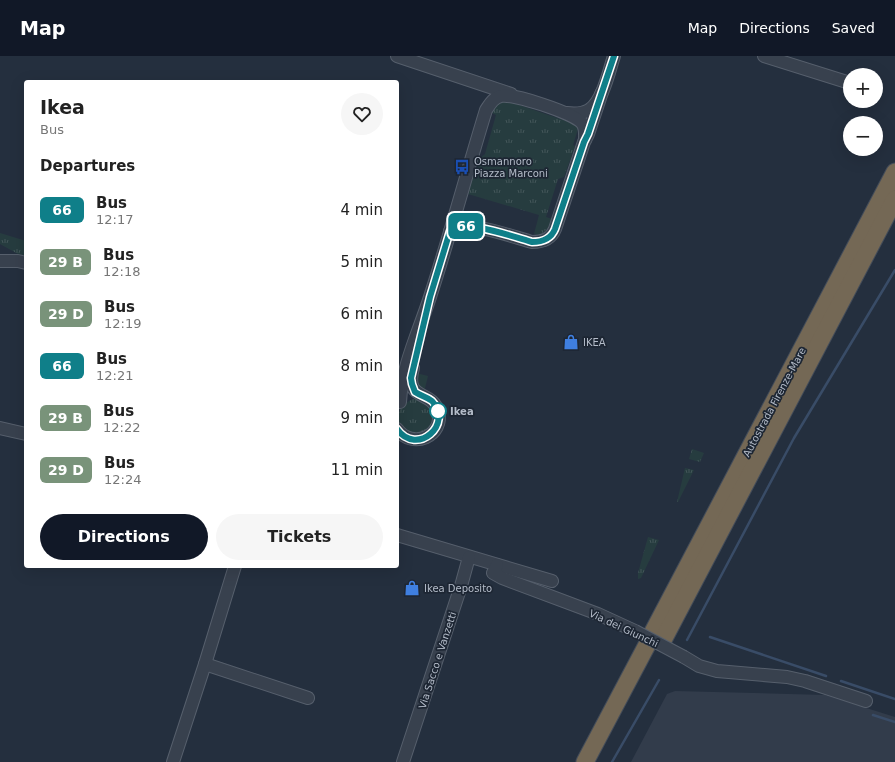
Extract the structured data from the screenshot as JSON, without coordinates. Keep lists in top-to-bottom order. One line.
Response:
{"streets":{"highway":["Autostrada Firenze-Mare"],"street":["Via dei Giunchi","Via Sacco e Vanzetti"]},"places":{"bus stop":["Osmannoro Piazza Marconi"],"shop":["IKEA","Ikea Deposito"],"other":["Ikea"]},"lines":["bus line 66"],"page":{"header":"Map","nav":["Map","Directions","Saved"],"on_map":"66","map_buttons":["+","−"],"heading":[["Ikea","Bus"],"Departures"],"list":[{"mark":"66","name":"Bus","note":"12:17","value":"4 min"},{"mark":"29 B","name":"Bus","note":"12:18","value":"5 min"},{"mark":"29 D","name":"Bus","note":"12:19","value":"6 min"},{"mark":"66","name":"Bus","note":"12:21","value":"8 min"},{"mark":"29 B","name":"Bus","note":"12:22","value":"9 min"},{"mark":"29 D","name":"Bus","note":"12:24","value":"11 min"}],"buttons":["Directions","Tickets"]}}
